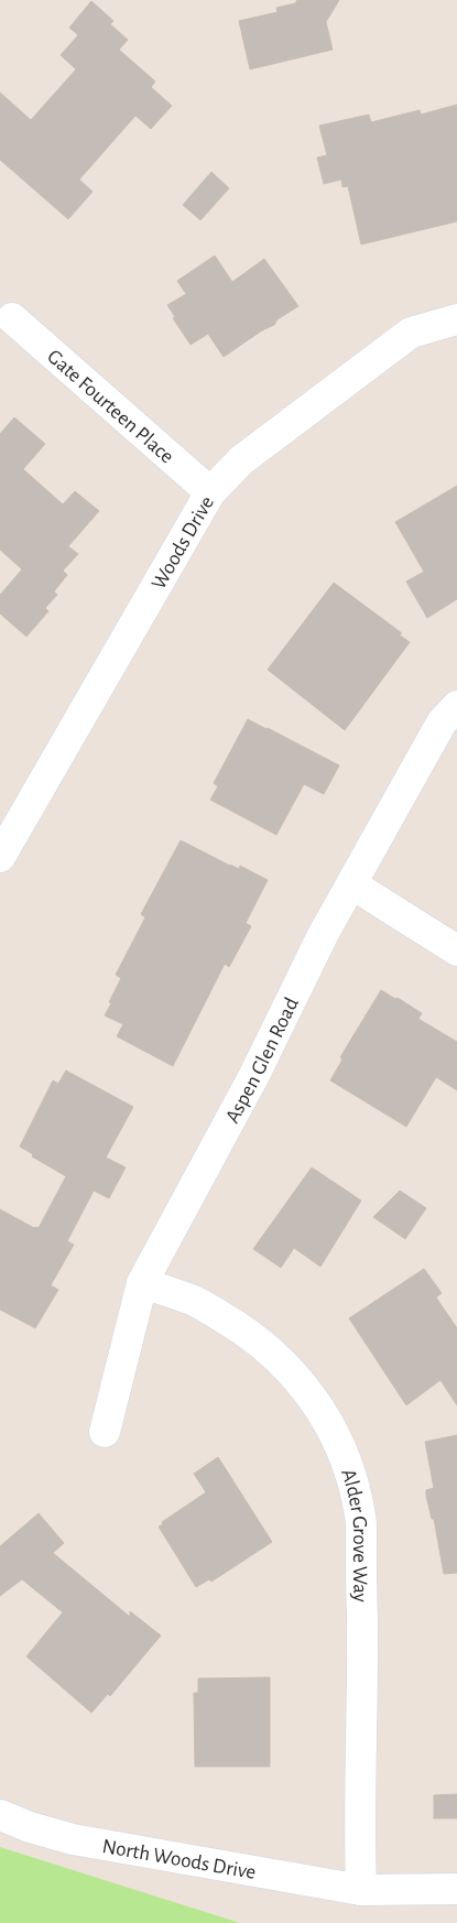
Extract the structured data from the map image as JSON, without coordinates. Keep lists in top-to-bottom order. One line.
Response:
{"streets":{"street":["Gate Fourteen Place","Woods Drive","Aspen Glen Road","Alder Grove Way","North Woods Drive"]},"crossings":[["Gate Fourteen Place","Woods Drive"],["Aspen Glen Road","Alder Grove Way"],["Alder Grove Way","North Woods Drive"]]}
